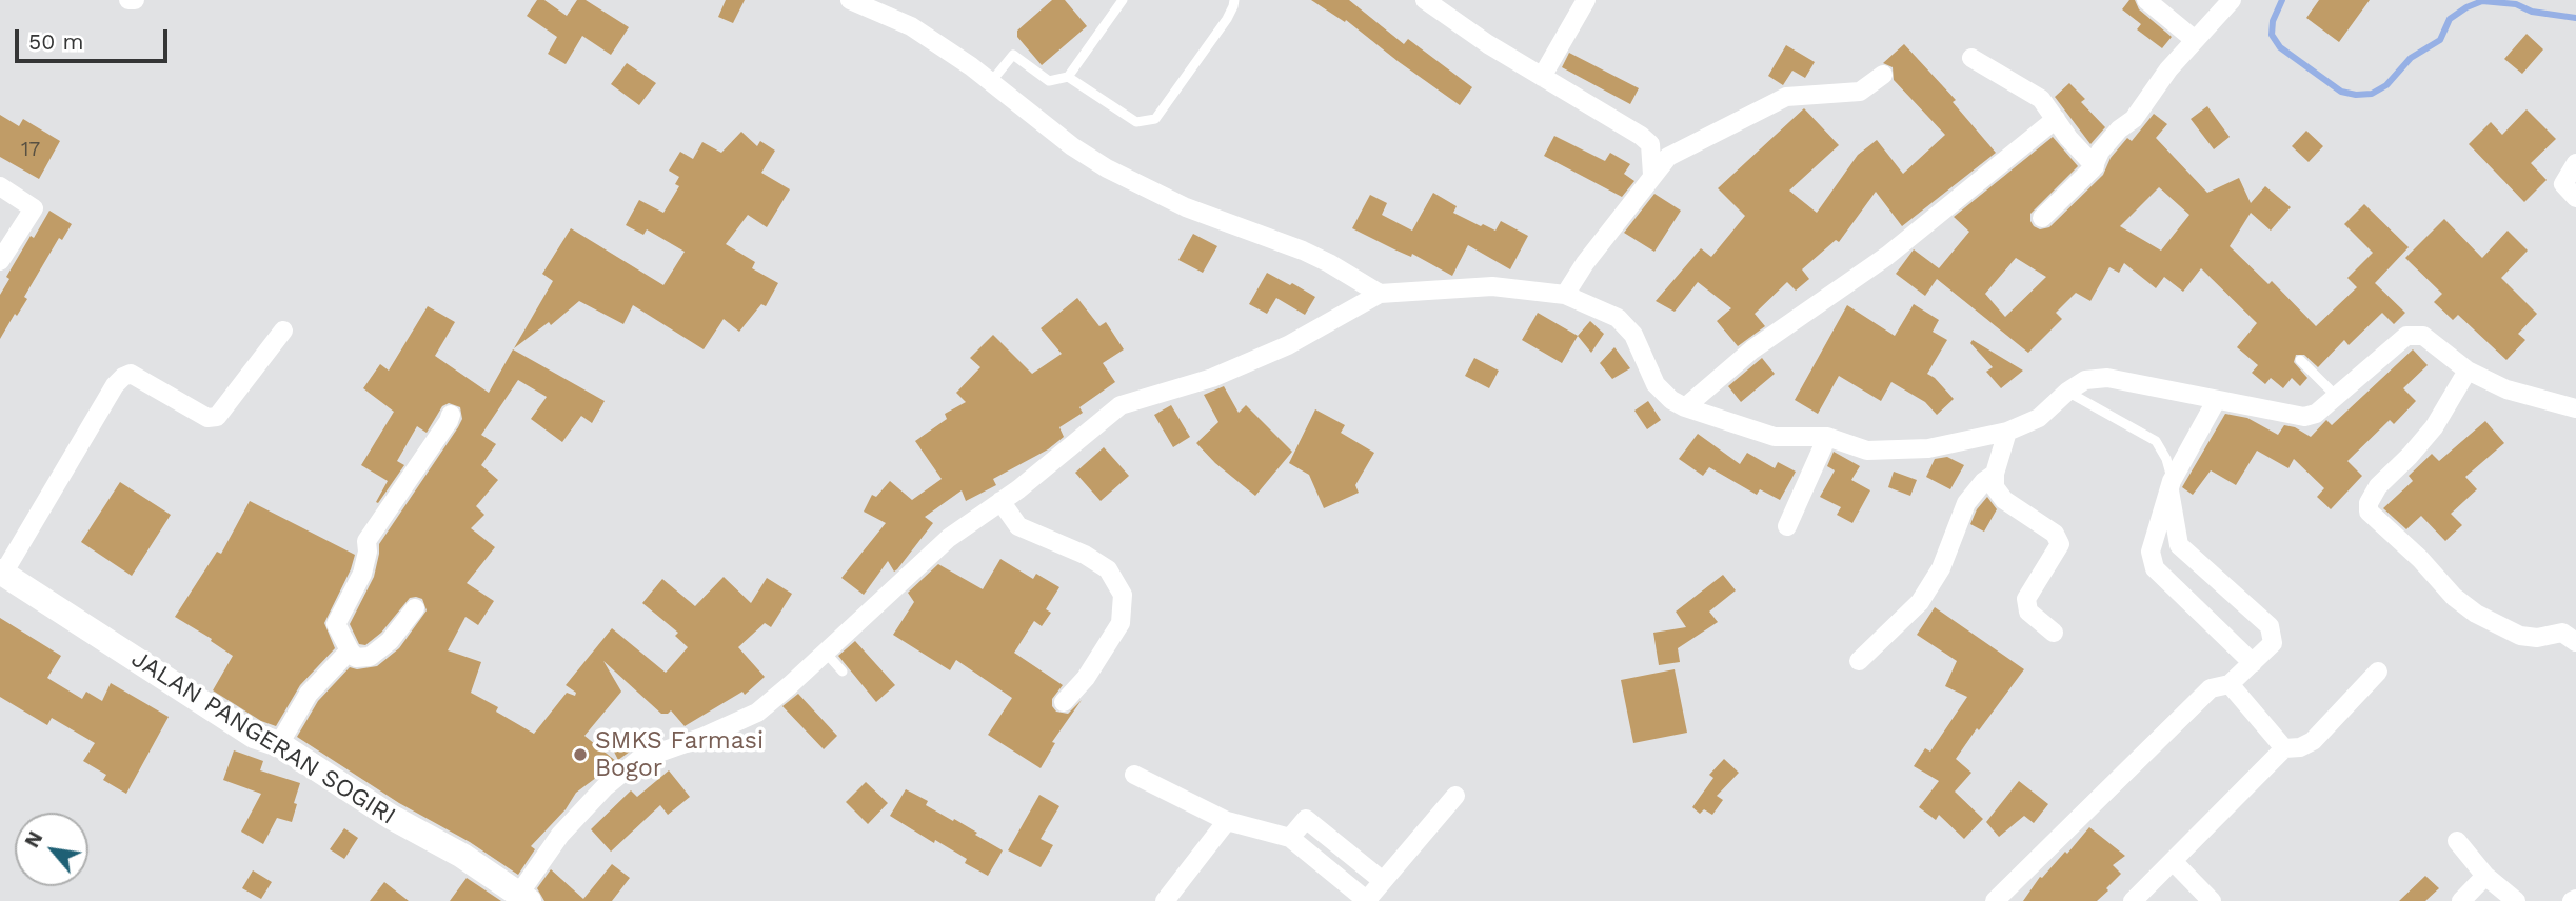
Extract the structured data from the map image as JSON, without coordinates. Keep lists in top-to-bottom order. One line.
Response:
{"streets":{"street":["JALAN PANGERAN SOGIRI"]},"places":["SMKS Farmasi Bogor"],"house_numbers":["17"],"scale_bar":"50 m","north":"top left"}
